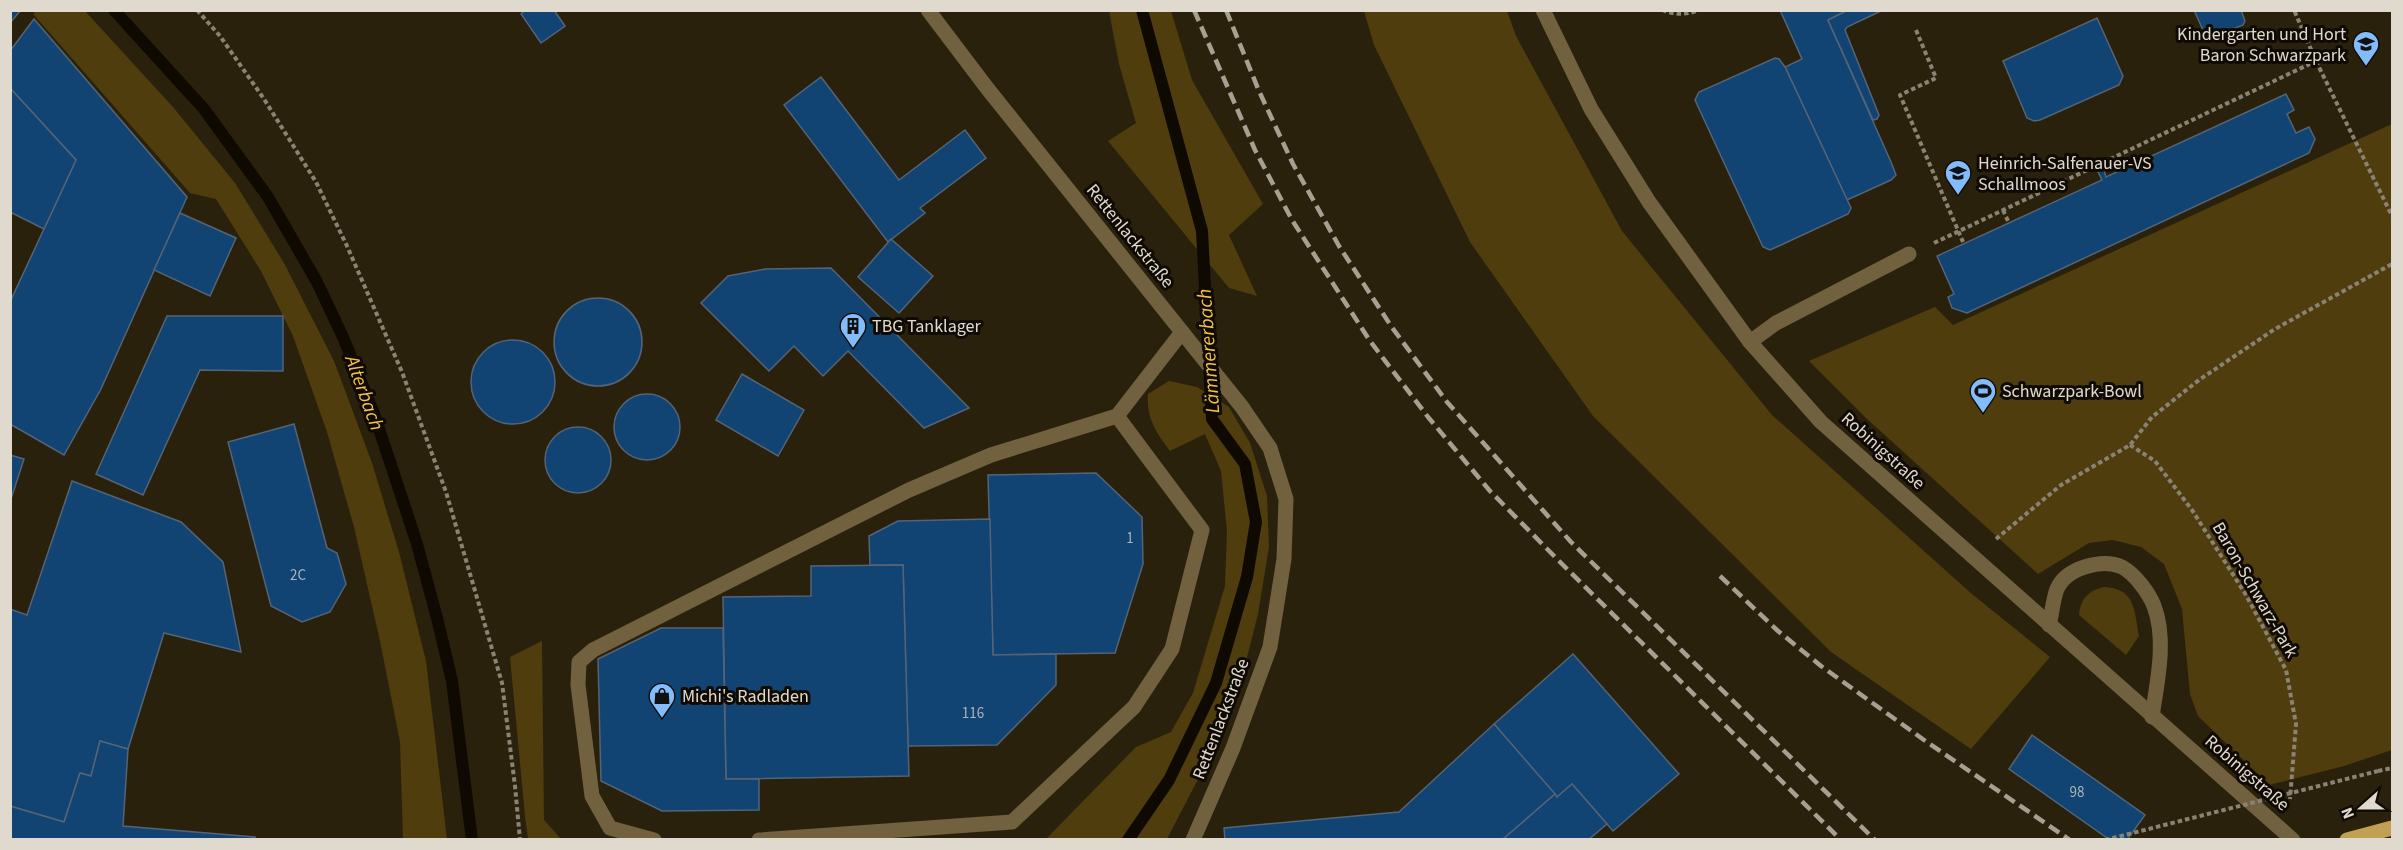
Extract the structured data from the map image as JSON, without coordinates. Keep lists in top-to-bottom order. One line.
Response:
{"streets":{"street":["Rettenlackstraße","Robinigstraße"],"path":["Baron-Schwarz-Park"]},"water":["Lämmererbach","Alterbach"],"places":{"school or university":["Kindergarten und Hort Baron Schwarzpark","Heinrich-Salfenauer-VS Schallmoos"],"building":["TBG Tanklager"],"sports":["Schwarzpark-Bowl"],"shop":["Michi's Radladen"]},"house_numbers":["1","2C","116","98"],"north":"left"}
